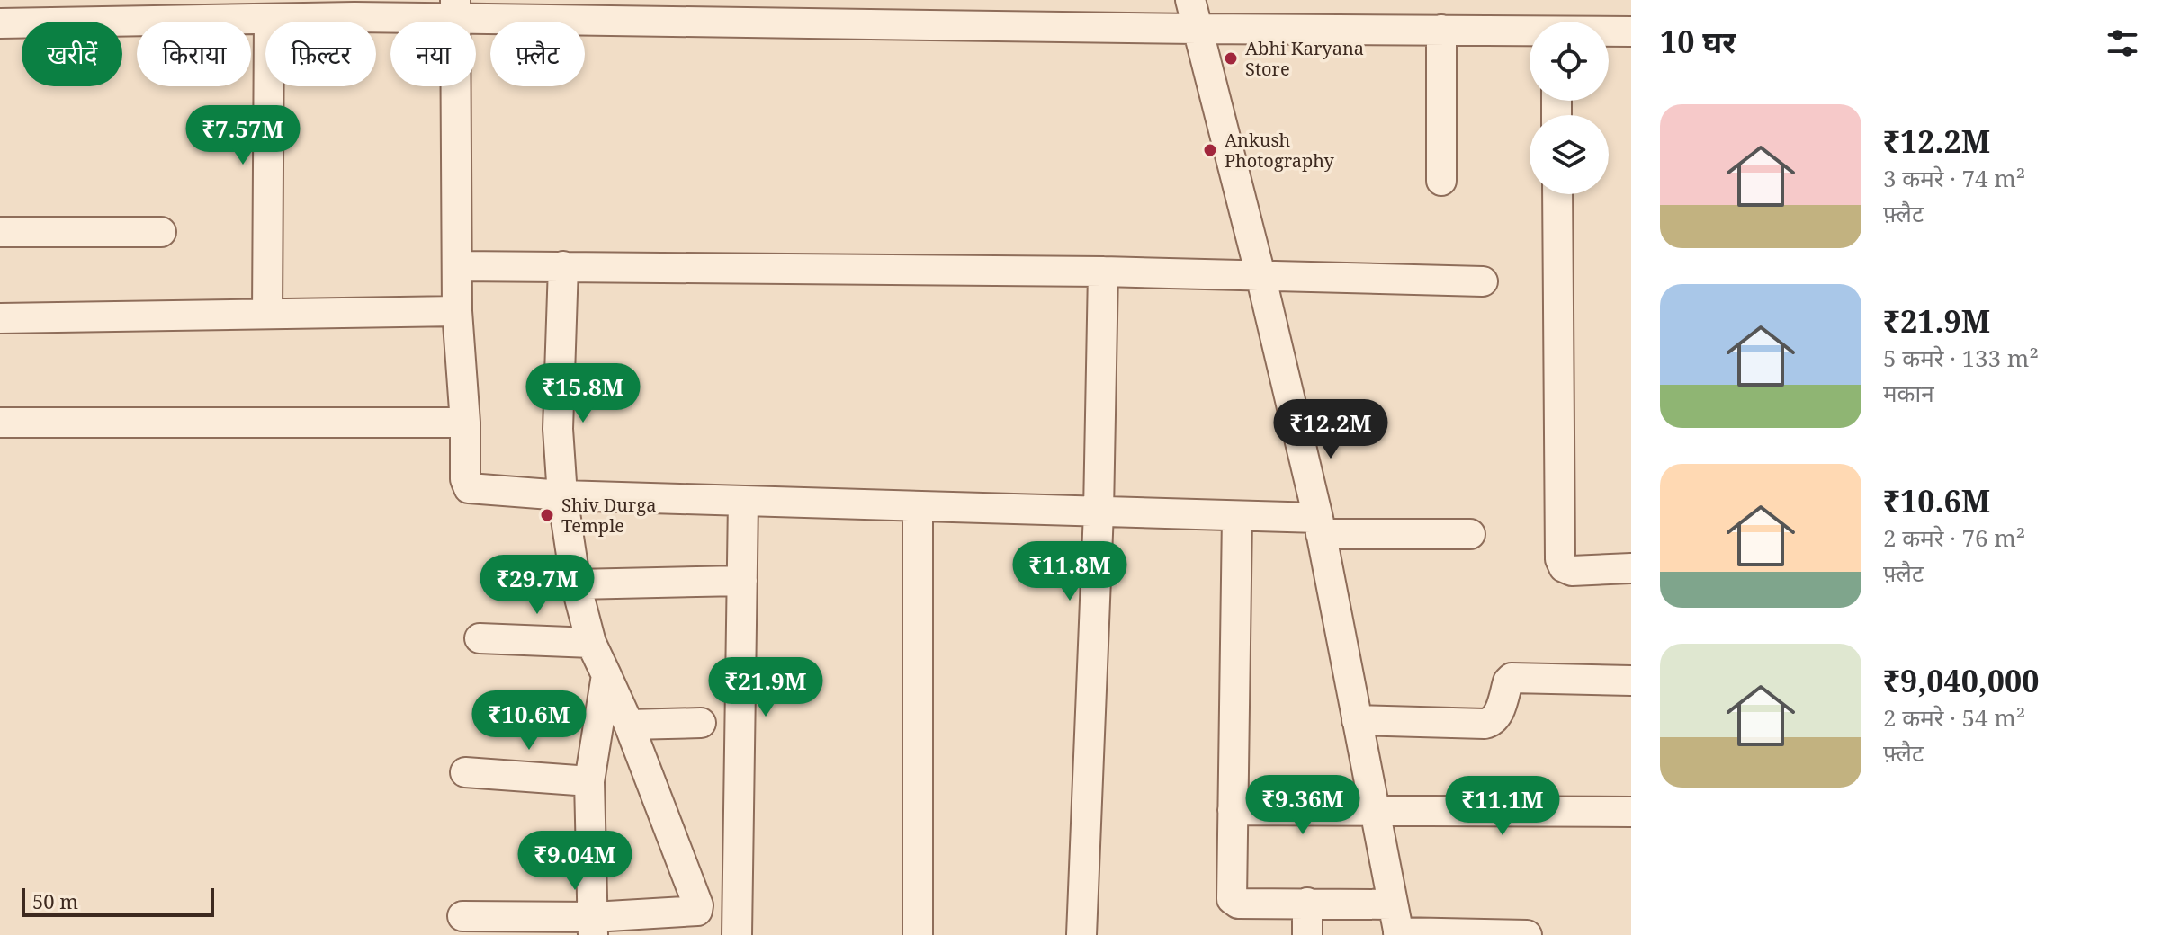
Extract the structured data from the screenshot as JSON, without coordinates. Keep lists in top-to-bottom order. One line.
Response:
{"places":["Abhi Karyana Store","Ankush Photography","Shiv Durga Temple"],"scale_bar":"50 m","page":{"heading":"10 घर","chip":["खरीदें","किराया","फ़िल्टर","नया","फ़्लैट"],"list":[{"name":"₹12.2M","note":"3 कमरे · 74 m² · फ़्लैट"},{"name":"₹21.9M","note":"5 कमरे · 133 m² · मकान"},{"name":"₹10.6M","note":"2 कमरे · 76 m² · फ़्लैट"},{"name":"₹9,040,000","note":"2 कमरे · 54 m² · फ़्लैट"}],"price":["₹7.57M","₹15.8M","₹12.2M","₹11.8M","₹29.7M","₹21.9M","₹10.6M","₹9.36M","₹11.1M","₹9.04M"],"scale":"50 m"}}
